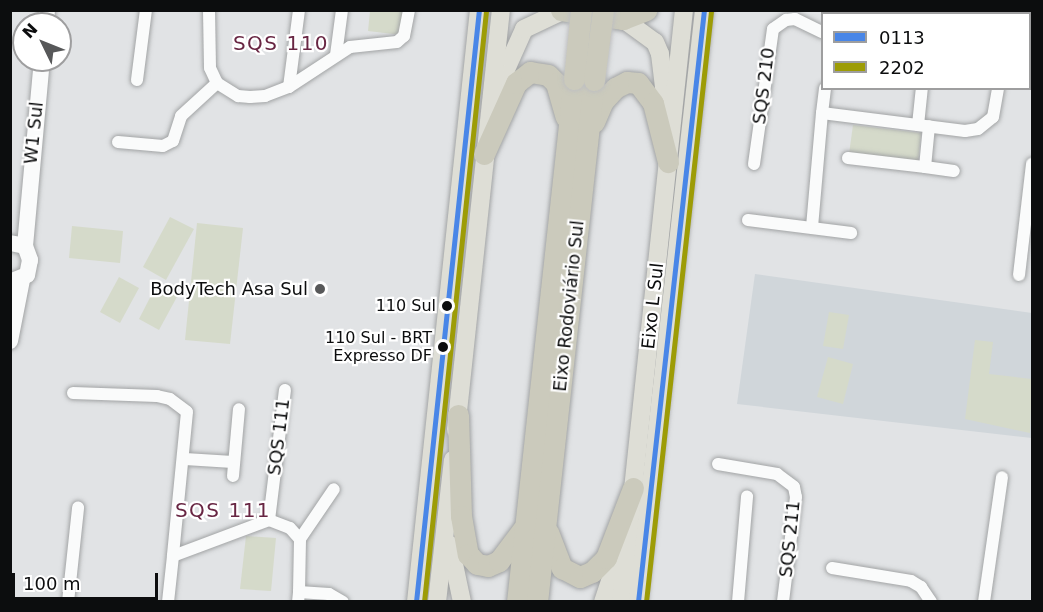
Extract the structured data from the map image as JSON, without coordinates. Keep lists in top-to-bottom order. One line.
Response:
{"streets":{"highway":["Eixo Rodoviário Sul"],"main road":["Eixo L Sul"],"street":["SQS 210","W1 Sul","SQS 111","SQS 211"]},"districts":["SQS 110","SQS 111"],"places":["BodyTech Asa Sul","110 Sul","110 Sul - BRT Expresso DF"],"lines":["transit line 0113","transit line 2202"],"legend":["0113","2202"],"scale_bar":"100 m","north":"top left"}
